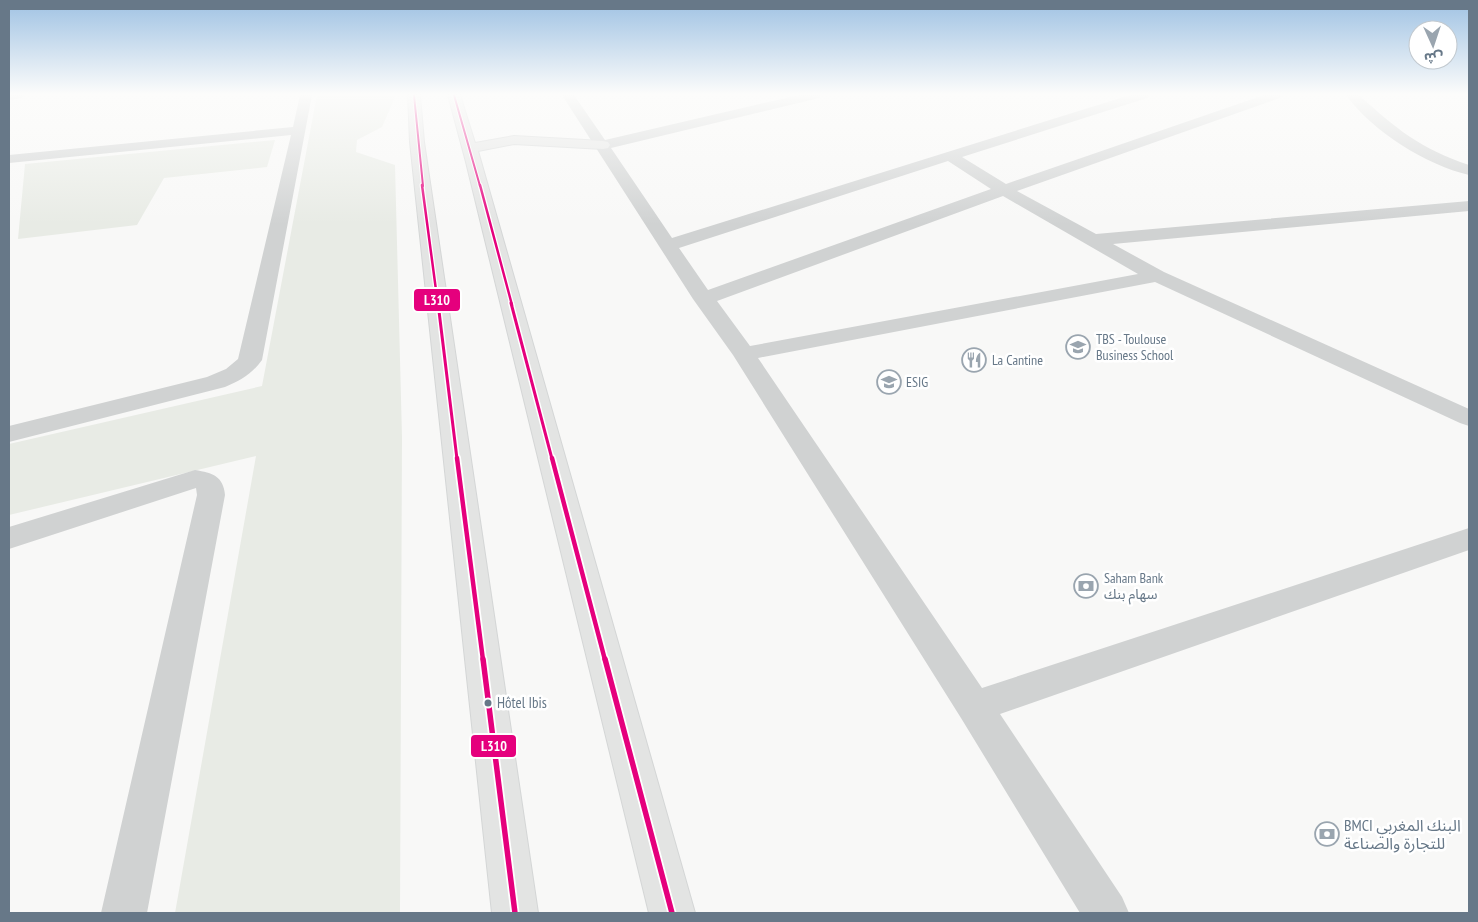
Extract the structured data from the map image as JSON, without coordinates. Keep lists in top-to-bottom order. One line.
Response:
{"places":{"school or university":["TBS - Toulouse Business School","ESIG"],"restaurant":["La Cantine"],"bank":["Saham Bank سهام بنك","BMCI البنك المغربي للتجارة والصناعة"],"other":["Hôtel Ibis"]},"lines":["transit line L310"],"north":"bottom"}
